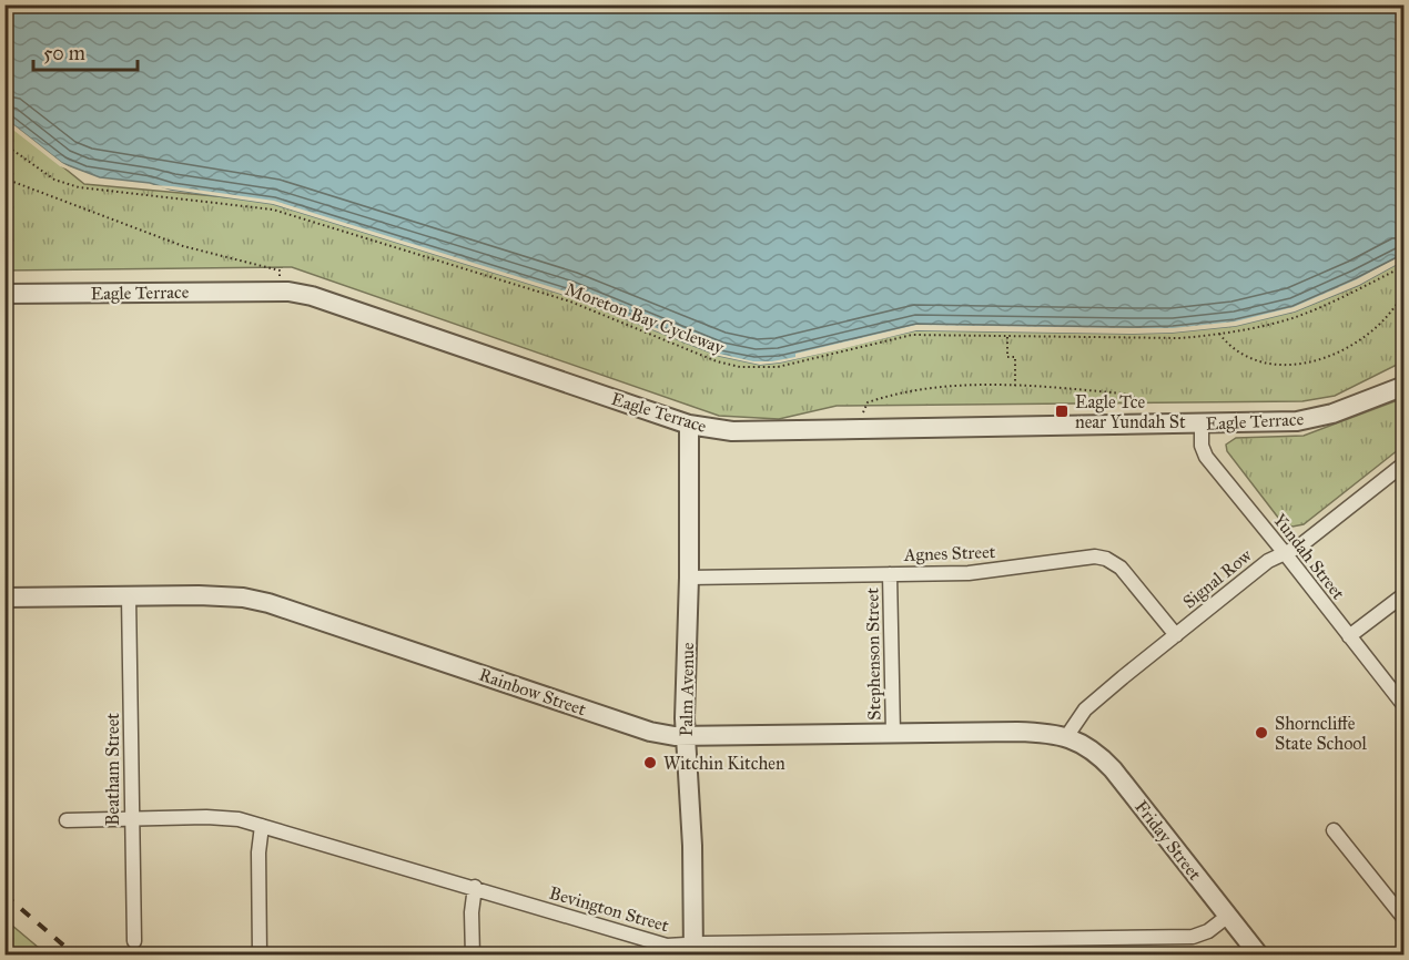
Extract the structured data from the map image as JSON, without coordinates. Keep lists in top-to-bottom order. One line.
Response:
{"streets":{"street":["Eagle Terrace","Agnes Street","Yundah Street","Signal Row","Stephenson Street","Palm Avenue","Rainbow Street","Beatham Street","Friday Street","Bevington Street"],"path":["Moreton Bay Cycleway"]},"crossings":[["Eagle Terrace","Yundah Street"],["Eagle Terrace","Palm Avenue"],["Agnes Street","Signal Row"],["Agnes Street","Stephenson Street"],["Agnes Street","Palm Avenue"],["Yundah Street","Signal Row"],["Signal Row","Rainbow Street"],["Signal Row","Friday Street"],["Stephenson Street","Rainbow Street"],["Palm Avenue","Rainbow Street"],["Palm Avenue","Bevington Street"],["Rainbow Street","Beatham Street"],["Rainbow Street","Friday Street"],["Beatham Street","Bevington Street"],["Friday Street","Bevington Street"]],"places":{"transit":["Eagle Tce near Yundah St"],"other":["Shorncliffe State School","Witchin Kitchen"]},"scale_bar":"50 m"}
